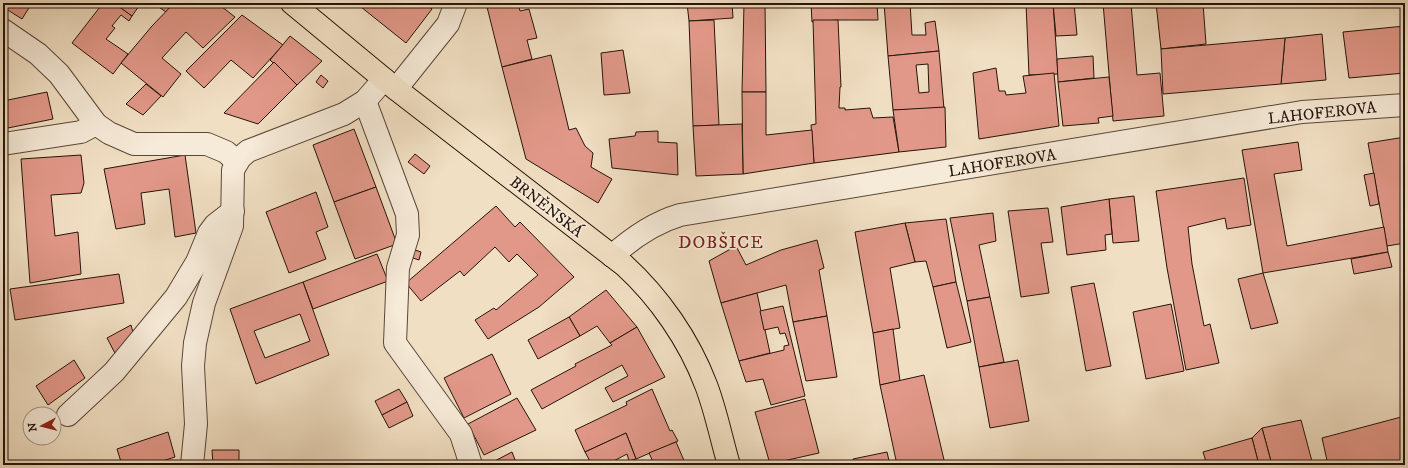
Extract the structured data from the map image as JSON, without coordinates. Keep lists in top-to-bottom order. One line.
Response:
{"streets":{"main road":["BRNĚNSKÁ"],"street":["LAHOFEROVA"]},"crossings":[["LAHOFEROVA","BRNĚNSKÁ"]],"districts":["DOBŠICE"],"north":"left"}
